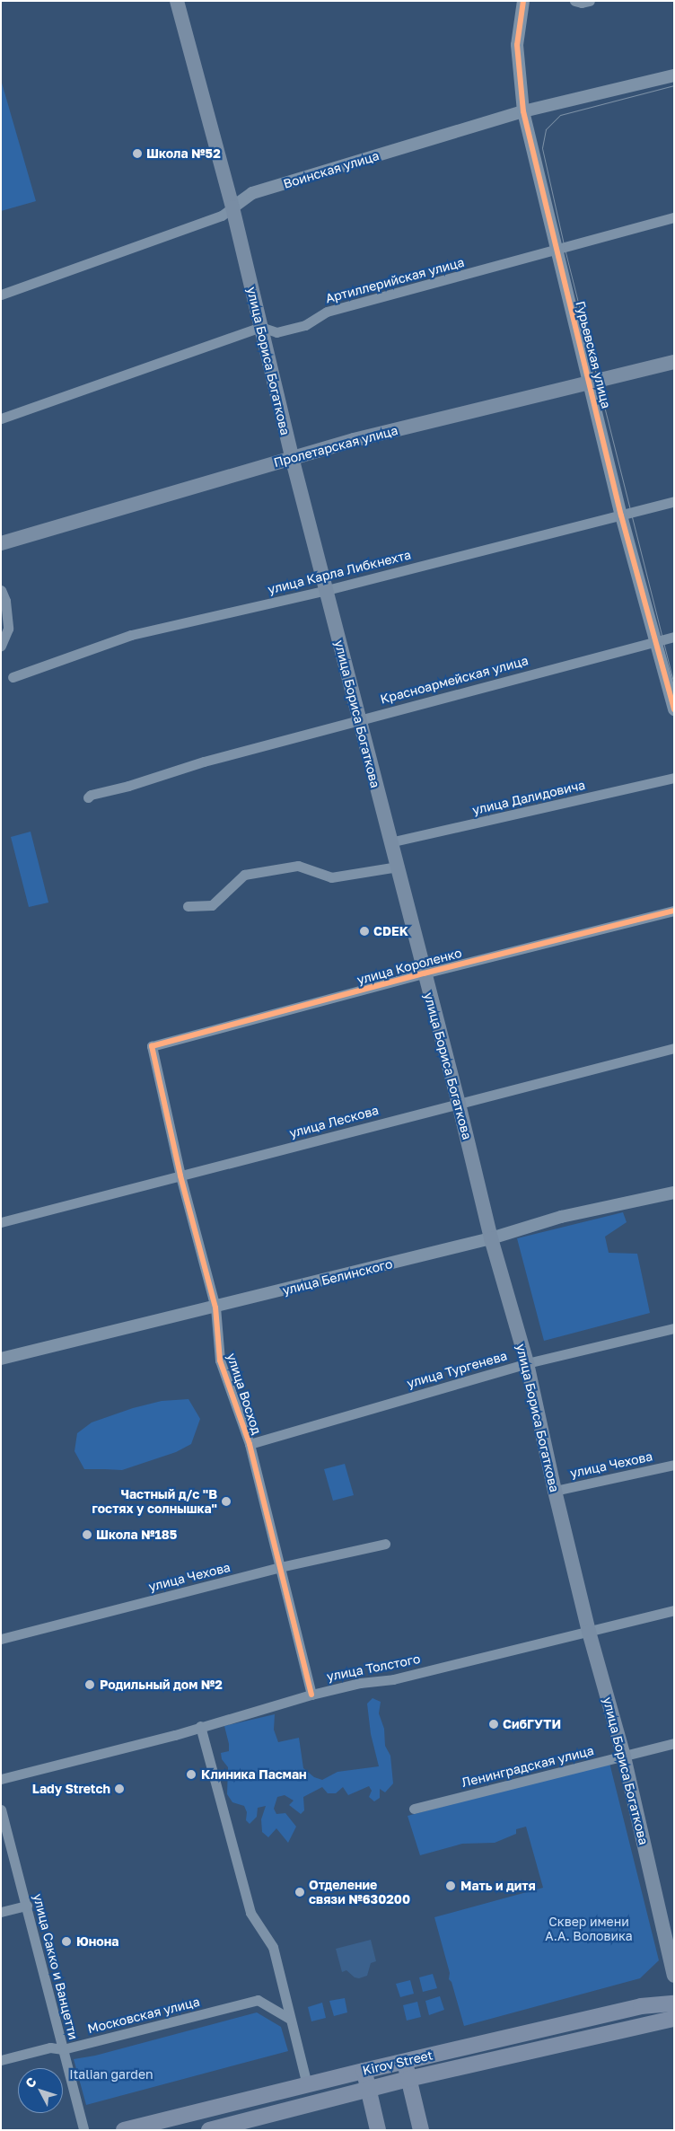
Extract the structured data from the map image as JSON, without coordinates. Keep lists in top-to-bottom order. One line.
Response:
{"streets":{"main road":["улица Бориса Богаткова","Пролетарская улица","Kirov Street"],"street":["Воинская улица","Артиллерийская улица","Гурьевская улица","улица Карла Либкнехта","Красноармейская улица","улица Далидовича","улица Короленко","улица Лескова","улица Белинского","улица Тургенева","улица Восход","улица Чехова","улица Толстого","Ленинградская улица","улица Сакко и Ванцетти","Московская улица"]},"crossings":[["Воинская улица","Гурьевская улица"],["Воинская улица","улица Бориса Богаткова"],["Артиллерийская улица","Гурьевская улица"],["Артиллерийская улица","улица Бориса Богаткова"],["Гурьевская улица","Пролетарская улица"],["Гурьевская улица","улица Карла Либкнехта"],["Гурьевская улица","Красноармейская улица"],["улица Бориса Богаткова","Пролетарская улица"],["улица Бориса Богаткова","улица Карла Либкнехта"],["улица Бориса Богаткова","Красноармейская улица"],["улица Бориса Богаткова","улица Далидовича"],["улица Бориса Богаткова","улица Короленко"],["улица Бориса Богаткова","улица Лескова"],["улица Бориса Богаткова","улица Белинского"],["улица Бориса Богаткова","улица Тургенева"],["улица Бориса Богаткова","улица Чехова"],["улица Бориса Богаткова","улица Толстого"],["улица Бориса Богаткова","Ленинградская улица"],["улица Короленко","улица Восход"],["улица Лескова","улица Восход"],["улица Белинского","улица Восход"],["улица Тургенева","улица Восход"],["улица Восход","улица Чехова"],["улица Восход","улица Толстого"],["улица Сакко и Ванцетти","Московская улица"]],"parks":["Cквер имени А.А. Воловика","Italian garden"],"places":["Школа №52","CDEK","Частный д/c \"В гостях у солнышка\"","Школа №185","Родильный дом №2","СибГУТИ","Клиника Пасман","Lady Stretch","Мать и дитя","Отделение связи №630200","Юнона"],"north":"top left"}
